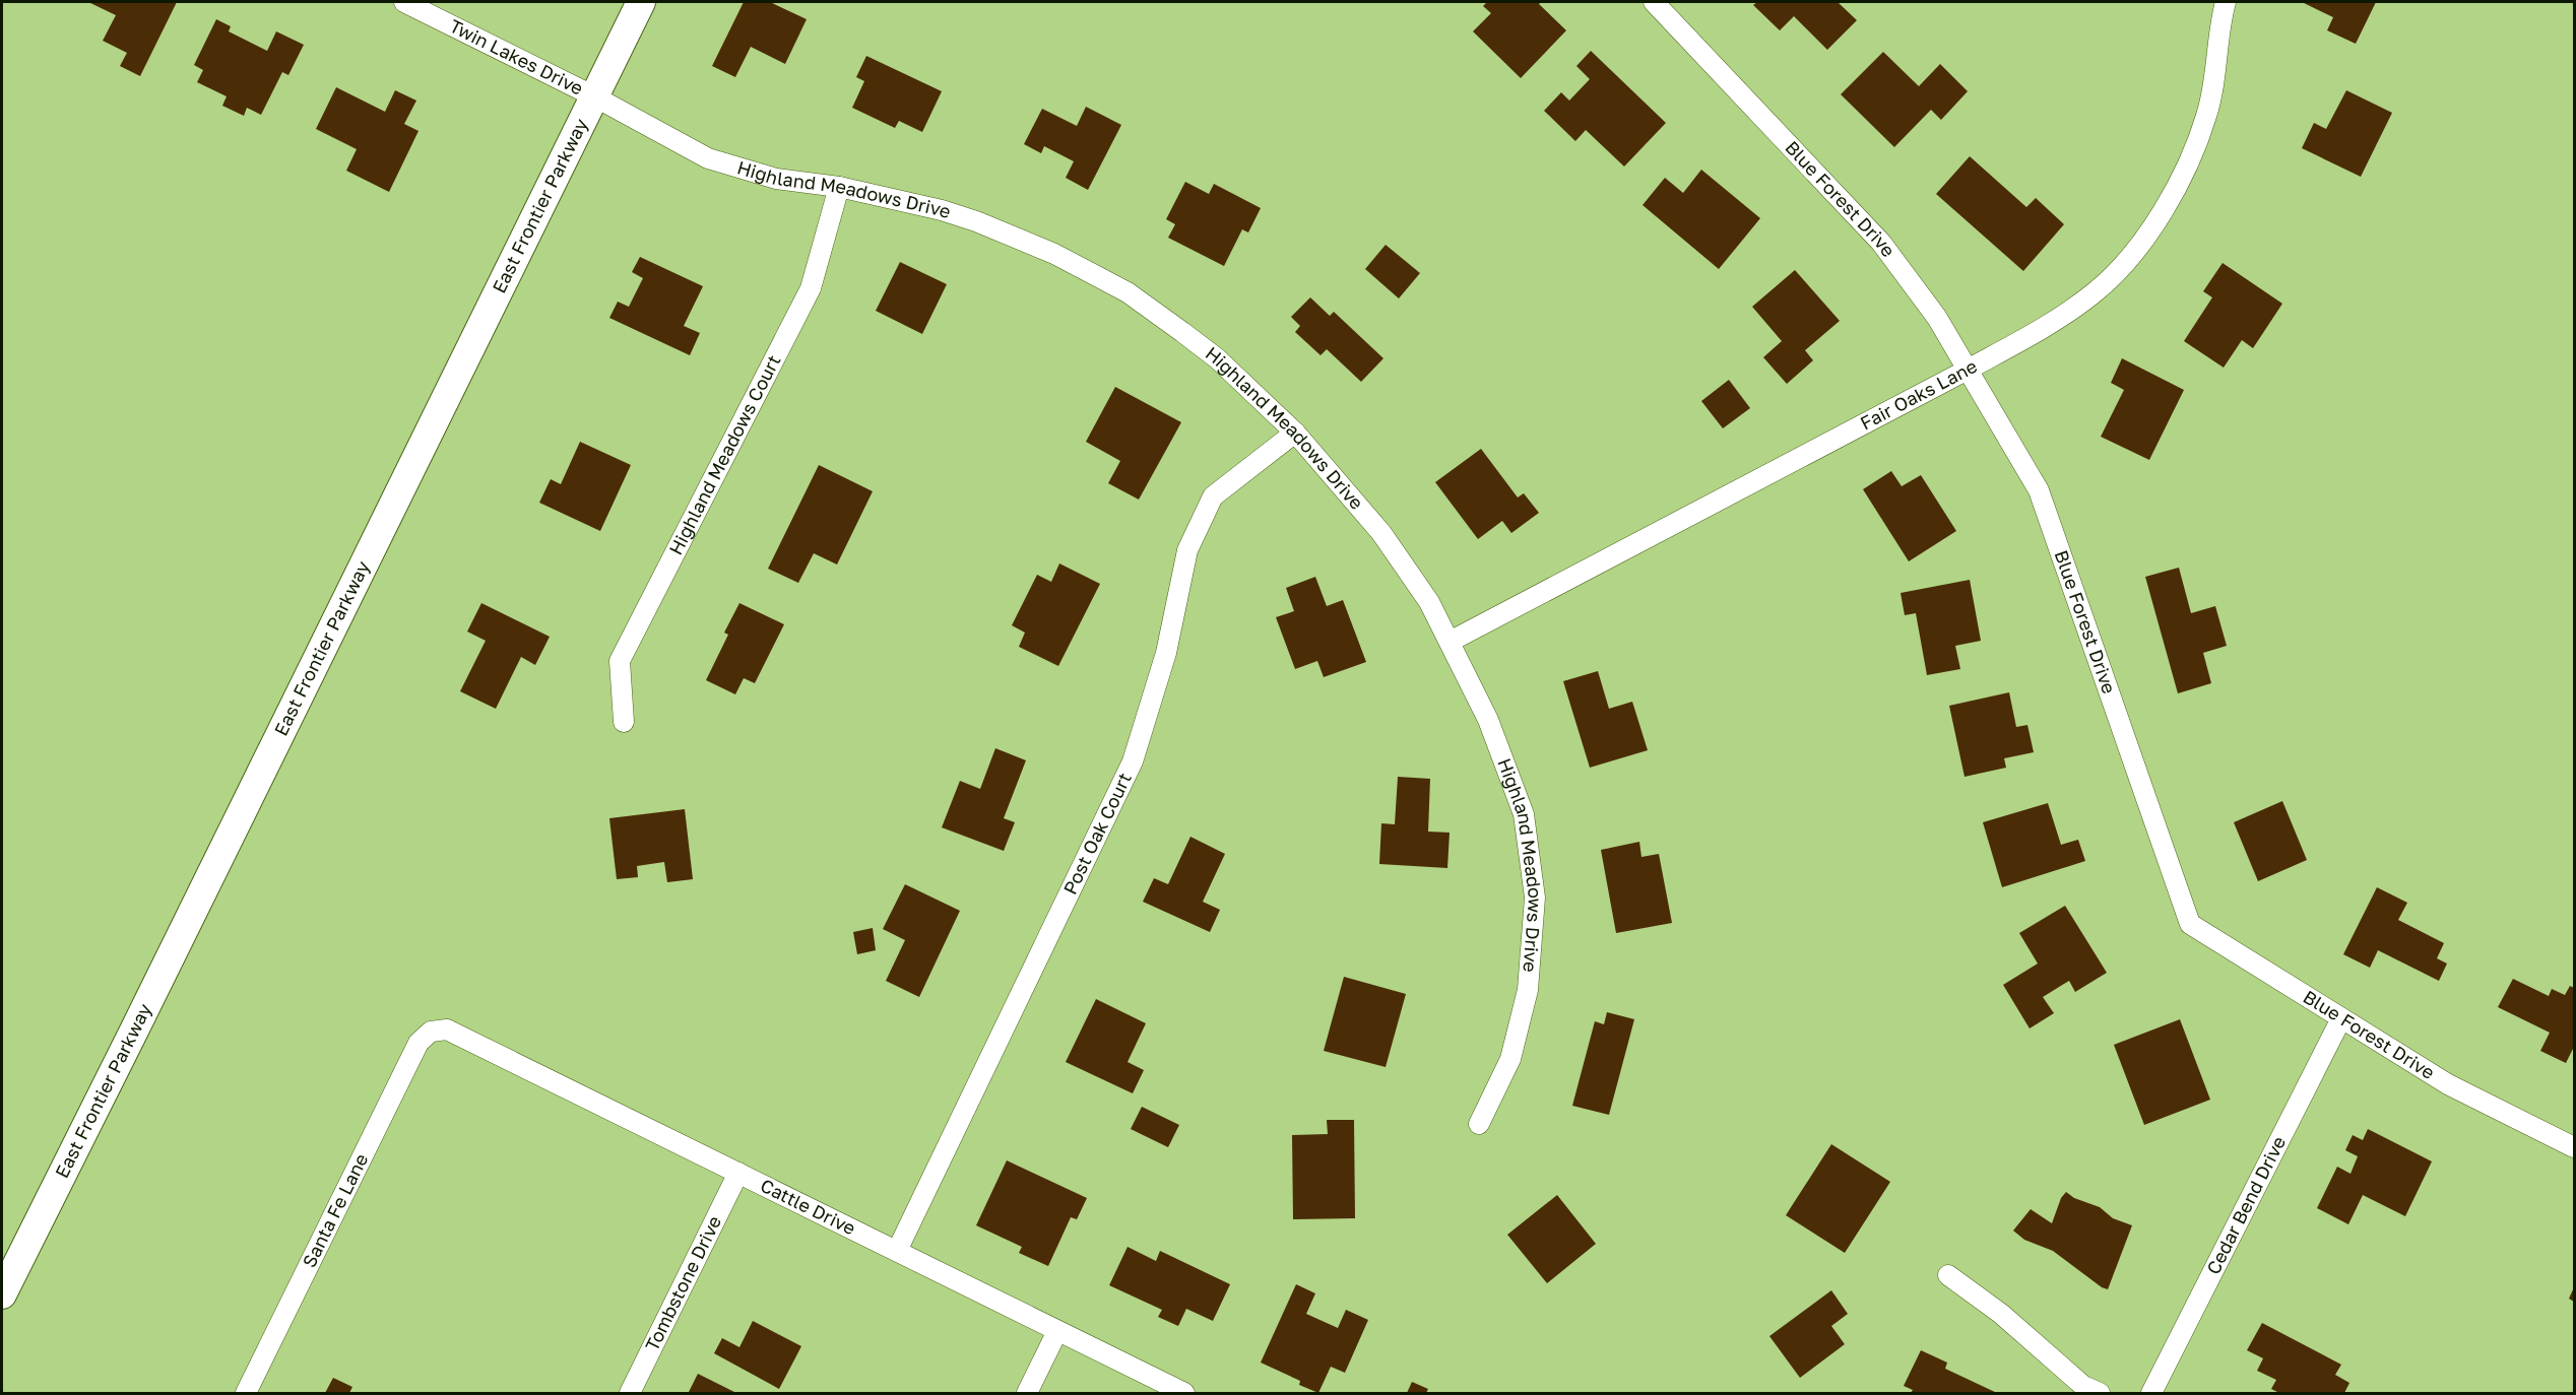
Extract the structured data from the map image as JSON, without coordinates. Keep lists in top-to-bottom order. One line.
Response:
{"streets":{"street":["Twin Lakes Drive","Highland Meadows Drive","Blue Forest Drive","East Frontier Parkway","Fair Oaks Lane","Highland Meadows Court","Post Oak Court","Cedar Bend Drive","Cattle Drive","Santa Fe Lane","Tombstone Drive"]},"crossings":[["Twin Lakes Drive","Highland Meadows Drive"],["Twin Lakes Drive","East Frontier Parkway"],["Highland Meadows Drive","East Frontier Parkway"],["Highland Meadows Drive","Fair Oaks Lane"],["Highland Meadows Drive","Highland Meadows Court"],["Highland Meadows Drive","Post Oak Court"],["Blue Forest Drive","Fair Oaks Lane"],["Blue Forest Drive","Cedar Bend Drive"],["Post Oak Court","Cattle Drive"],["Cattle Drive","Santa Fe Lane"],["Cattle Drive","Tombstone Drive"]]}
